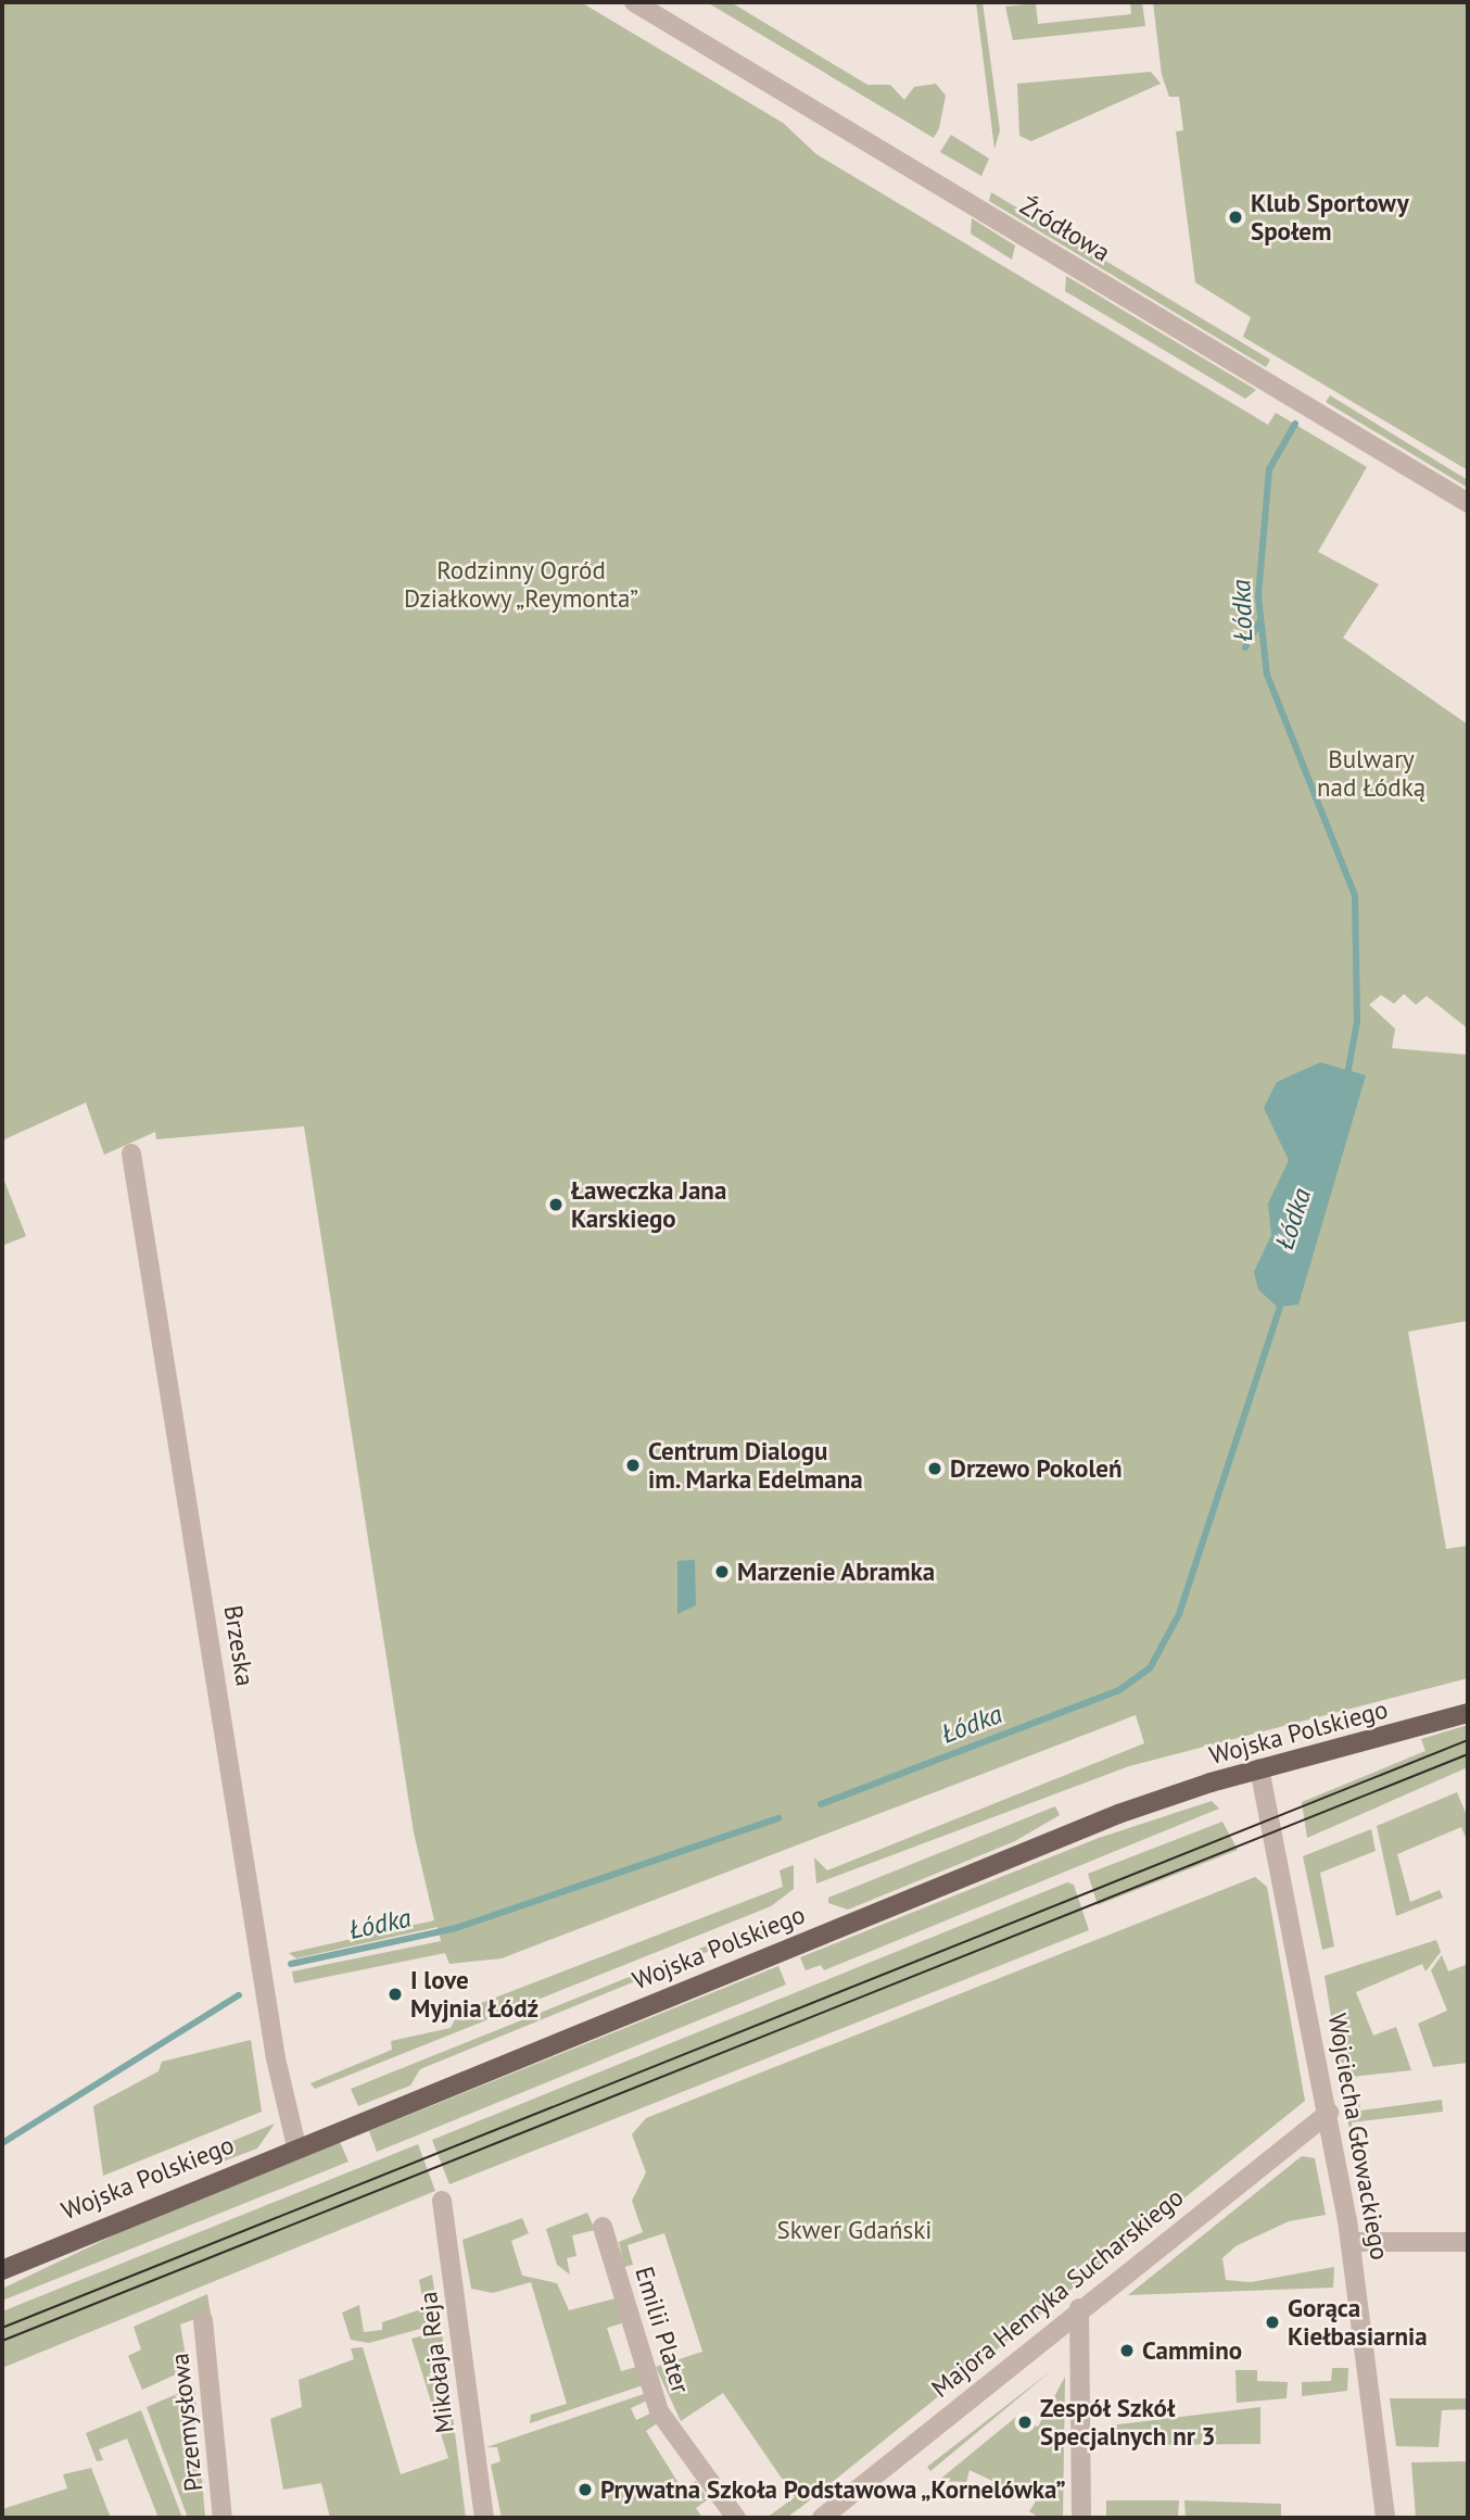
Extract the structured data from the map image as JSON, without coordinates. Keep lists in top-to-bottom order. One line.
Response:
{"streets":{"main road":["Wojska Polskiego"],"street":["Źródłowa","Brzeska","Wojciecha Głowackiego","Majora Henryka Sucharskiego","Emilii Plater","Mikołaja Reja","Przemysłowa"]},"crossings":[["Brzeska","Wojska Polskiego"],["Wojska Polskiego","Wojciecha Głowackiego"],["Wojciecha Głowackiego","Majora Henryka Sucharskiego"]],"water":["Łódka"],"parks":["Rodzinny Ogród Działkowy „Reymonta”","Bulwary nad Łódką","Skwer Gdański"],"places":["Klub Sportowy Społem","Ławeczka Jana Karskiego","Centrum Dialogu im. Marka Edelmana","Drzewo Pokoleń","Marzenie Abramka","I love Myjnia Łódź","Gorąca Kiełbasiarnia","Cammino","Zespół Szkół Specjalnych nr 3","Prywatna Szkoła Podstawowa „Kornelówka”"]}
